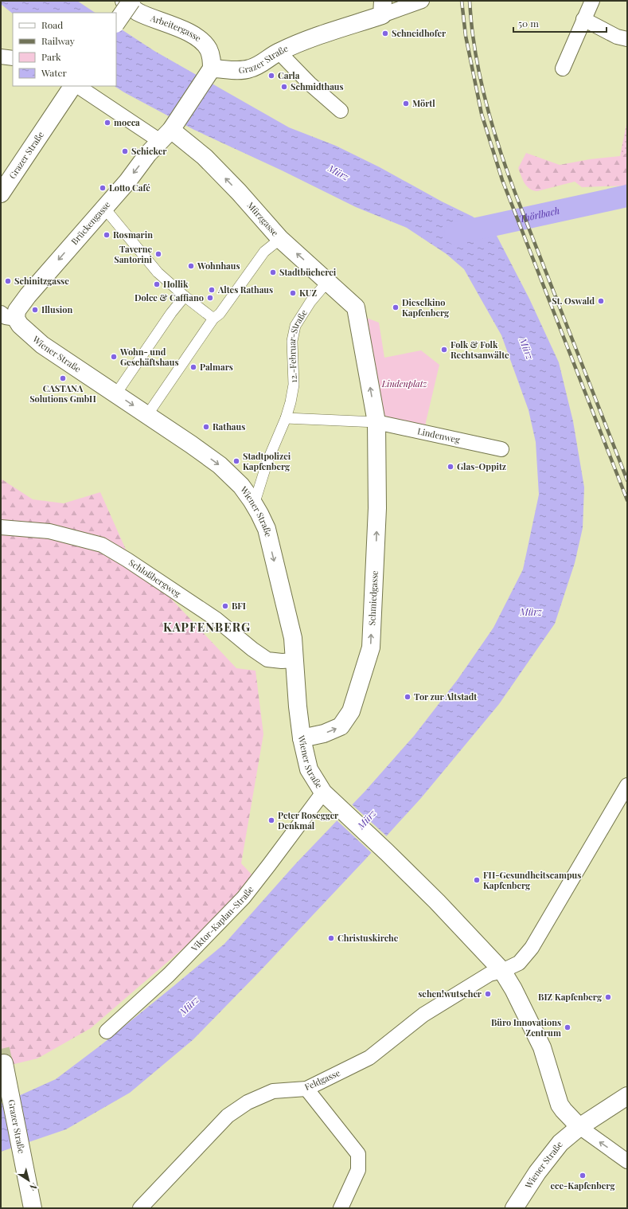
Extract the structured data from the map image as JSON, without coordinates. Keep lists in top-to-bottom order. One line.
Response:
{"streets":{"main road":["Arbeitergasse","Grazer Straße","Mürzgasse","Brückengasse","Wiener Straße","Schmiedgasse"],"street":["12.-Februar-Straße","Lindenweg","Schloßbergweg","Viktor-Kaplan-Straße","Feldgasse"]},"crossings":[["Arbeitergasse","Grazer Straße"],["Mürzgasse","Brückengasse"],["Mürzgasse","12.-Februar-Straße"],["Mürzgasse","Lindenweg"],["Mürzgasse","Schmiedgasse"],["Brückengasse","Wiener Straße"],["12.-Februar-Straße","Wiener Straße"],["Wiener Straße","Schloßbergweg"],["Wiener Straße","Schmiedgasse"],["Wiener Straße","Viktor-Kaplan-Straße"],["Wiener Straße","Feldgasse"],["Lindenweg","Schmiedgasse"]],"one_way":["Brückengasse","Schmiedgasse"],"districts":["KAPFENBERG"],"water":["Mürz","Thörlbach"],"parks":["Lindenplatz"],"places":["Schneidhofer","Carla","Schmidthaus","Mörtl","mocca","Schicker","Lotto Café","Rosmarin","Taverne Santorini","Wohnhaus","Stadtbücherei","Schinitzgasse","Hollik","Altes Rathaus","KUZ","Dolce & Caffiano","St. Oswald","Dieselkino Kapfenberg","Illusion","Folk & Folk Rechtsanwälte","Wohn- und Geschäftshaus","Palmars","CASTANA Solutions GmbH","Rathaus","Stadtpolizei Kapfenberg","Glas-Oppitz","BFI","Tor zur Altstadt","Peter Rosegger Denkmal","FH-Gesundheitscampus Kapfenberg","Christuskirche","sehen!wutscher","BIZ Kapfenberg","Büro Innovations Zentrum","ece-Kapfenberg"],"legend":["Road","Railway","Park","Water"],"scale_bar":"50 m","north":"bottom right"}
